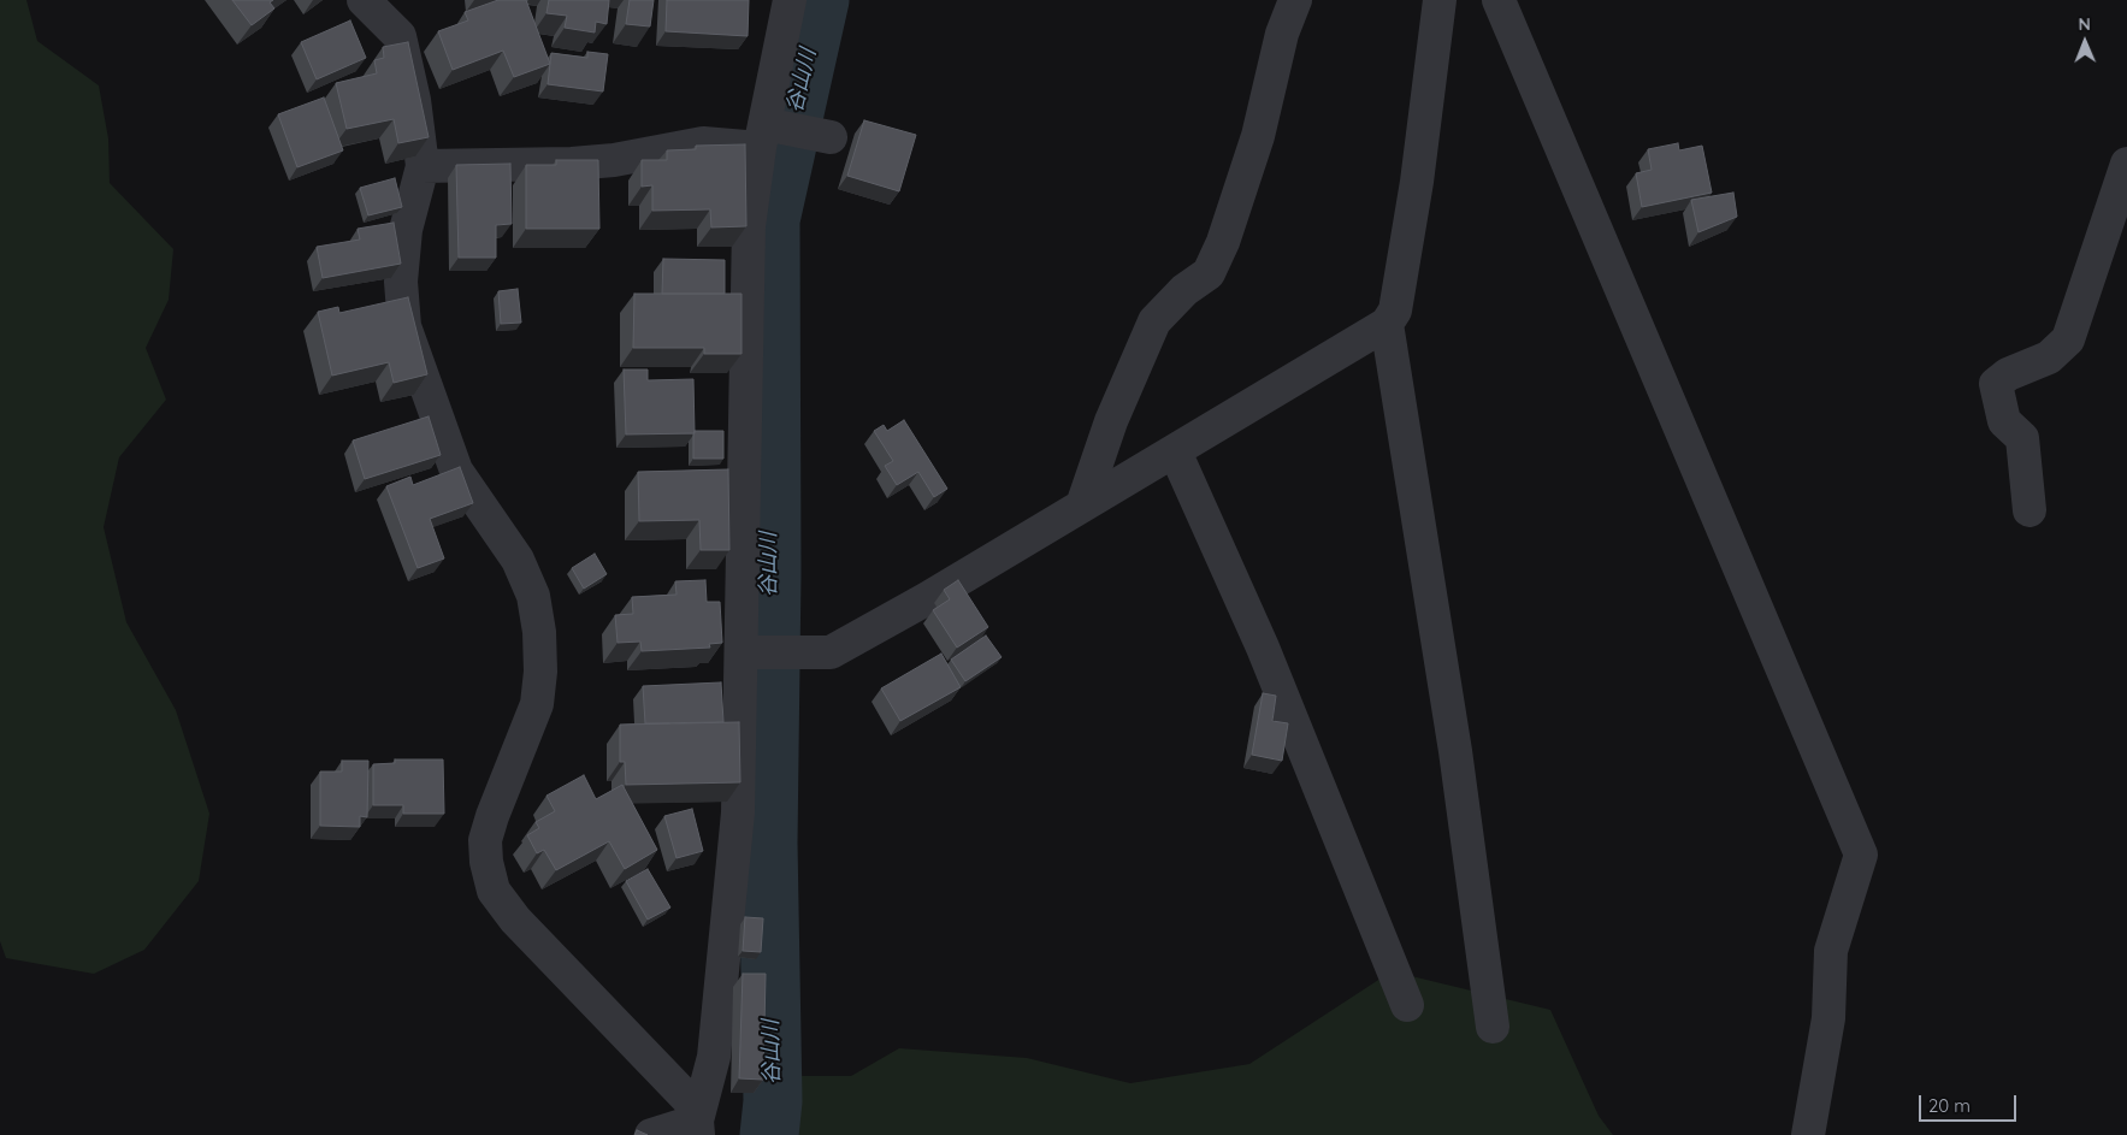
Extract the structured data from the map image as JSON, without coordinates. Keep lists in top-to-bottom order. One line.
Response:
{"water":["谷山川"],"scale_bar":"20 m","north":"top"}
